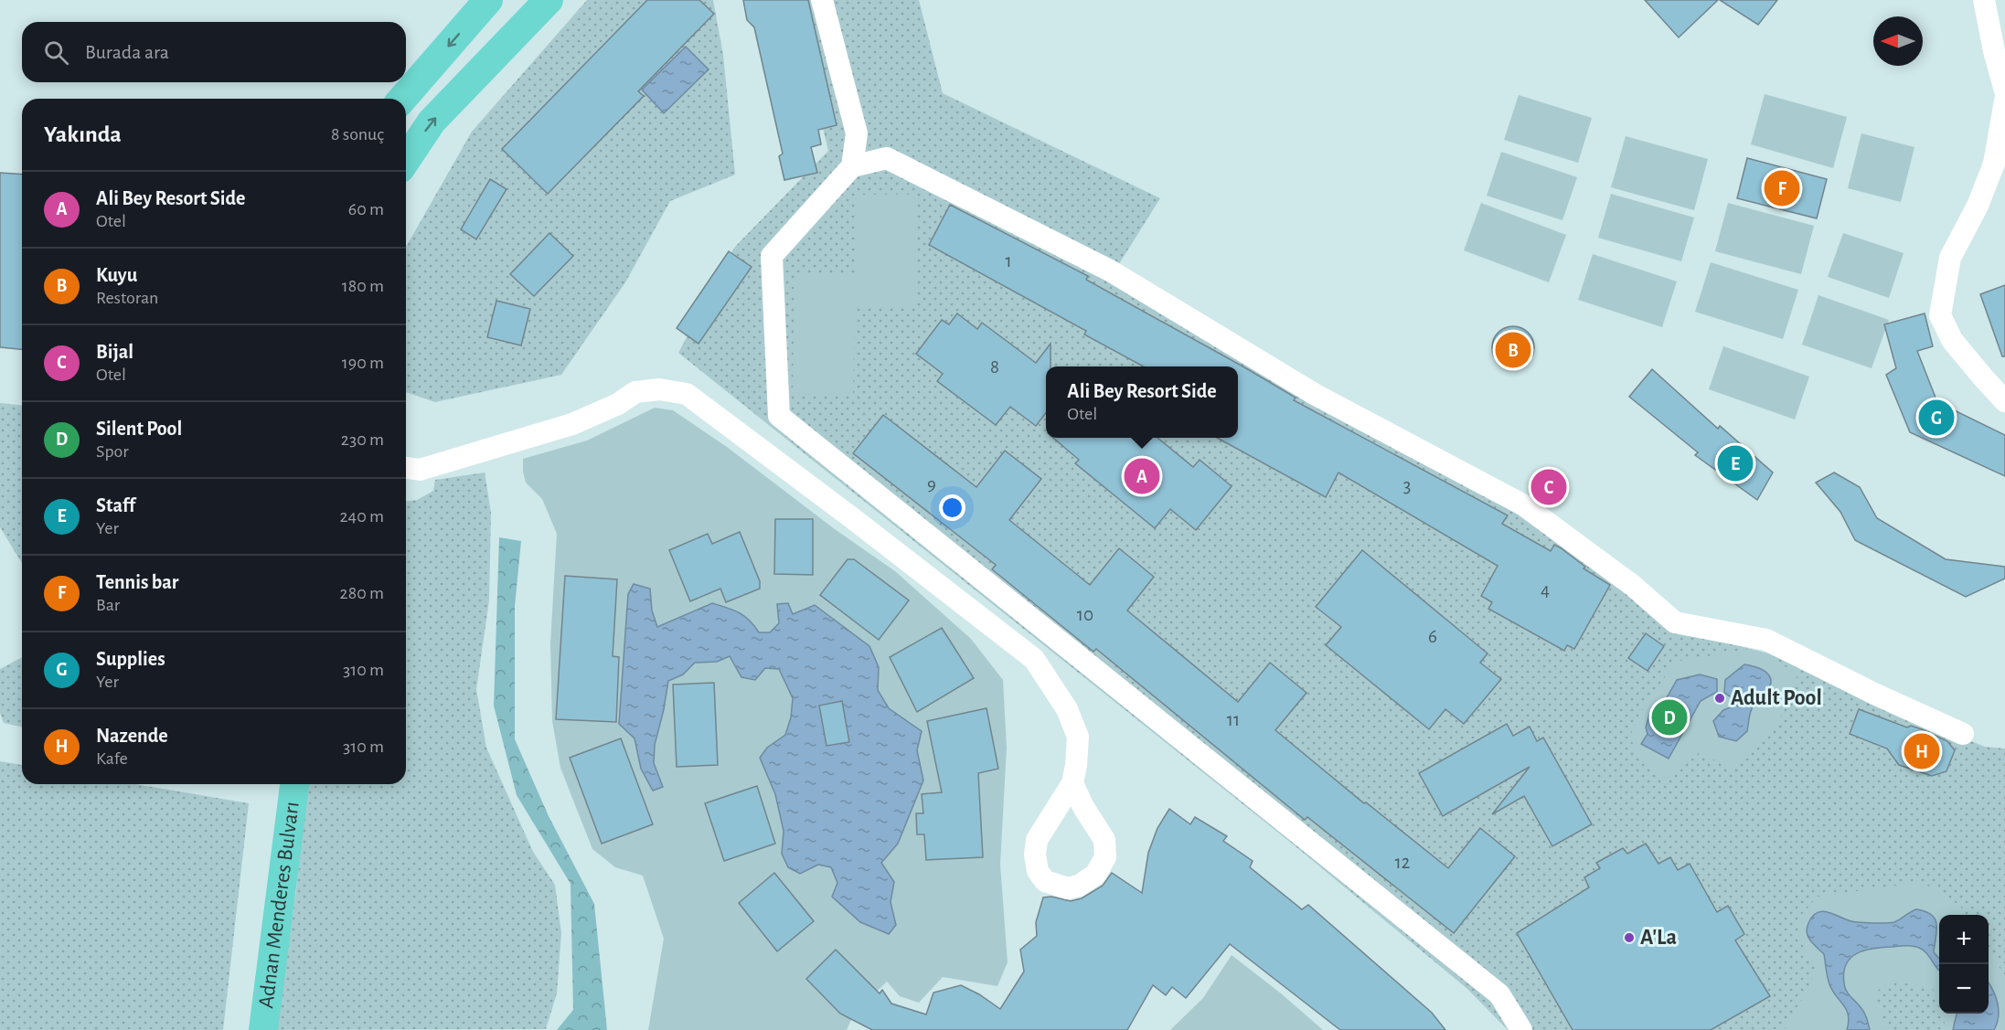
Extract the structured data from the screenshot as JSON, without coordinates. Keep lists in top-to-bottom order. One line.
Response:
{"streets":{"main road":["Adnan Menderes Bulvarı"]},"places":["Adult Pool","A'La"],"house_numbers":["1","8","9","3","4","10","6","11","12"],"north":"left","page":{"search":"Burada ara","heading":["Yakında","8 sonuç"],"pins":["F","B","G","E","A","C","D","H"],"list":[{"mark":"A","name":"Ali Bey Resort Side","note":"Otel","value":"60 m"},{"mark":"B","name":"Kuyu","note":"Restoran","value":"180 m"},{"mark":"C","name":"Bijal","note":"Otel","value":"190 m"},{"mark":"D","name":"Silent Pool","note":"Spor","value":"230 m"},{"mark":"E","name":"Staff","note":"Yer","value":"240 m"},{"mark":"F","name":"Tennis bar","note":"Bar","value":"280 m"},{"mark":"G","name":"Supplies","note":"Yer","value":"310 m"},{"mark":"H","name":"Nazende","note":"Kafe","value":"310 m"}],"popup":["Ali Bey Resort Side","Otel"],"map_buttons":["+","−"]}}
